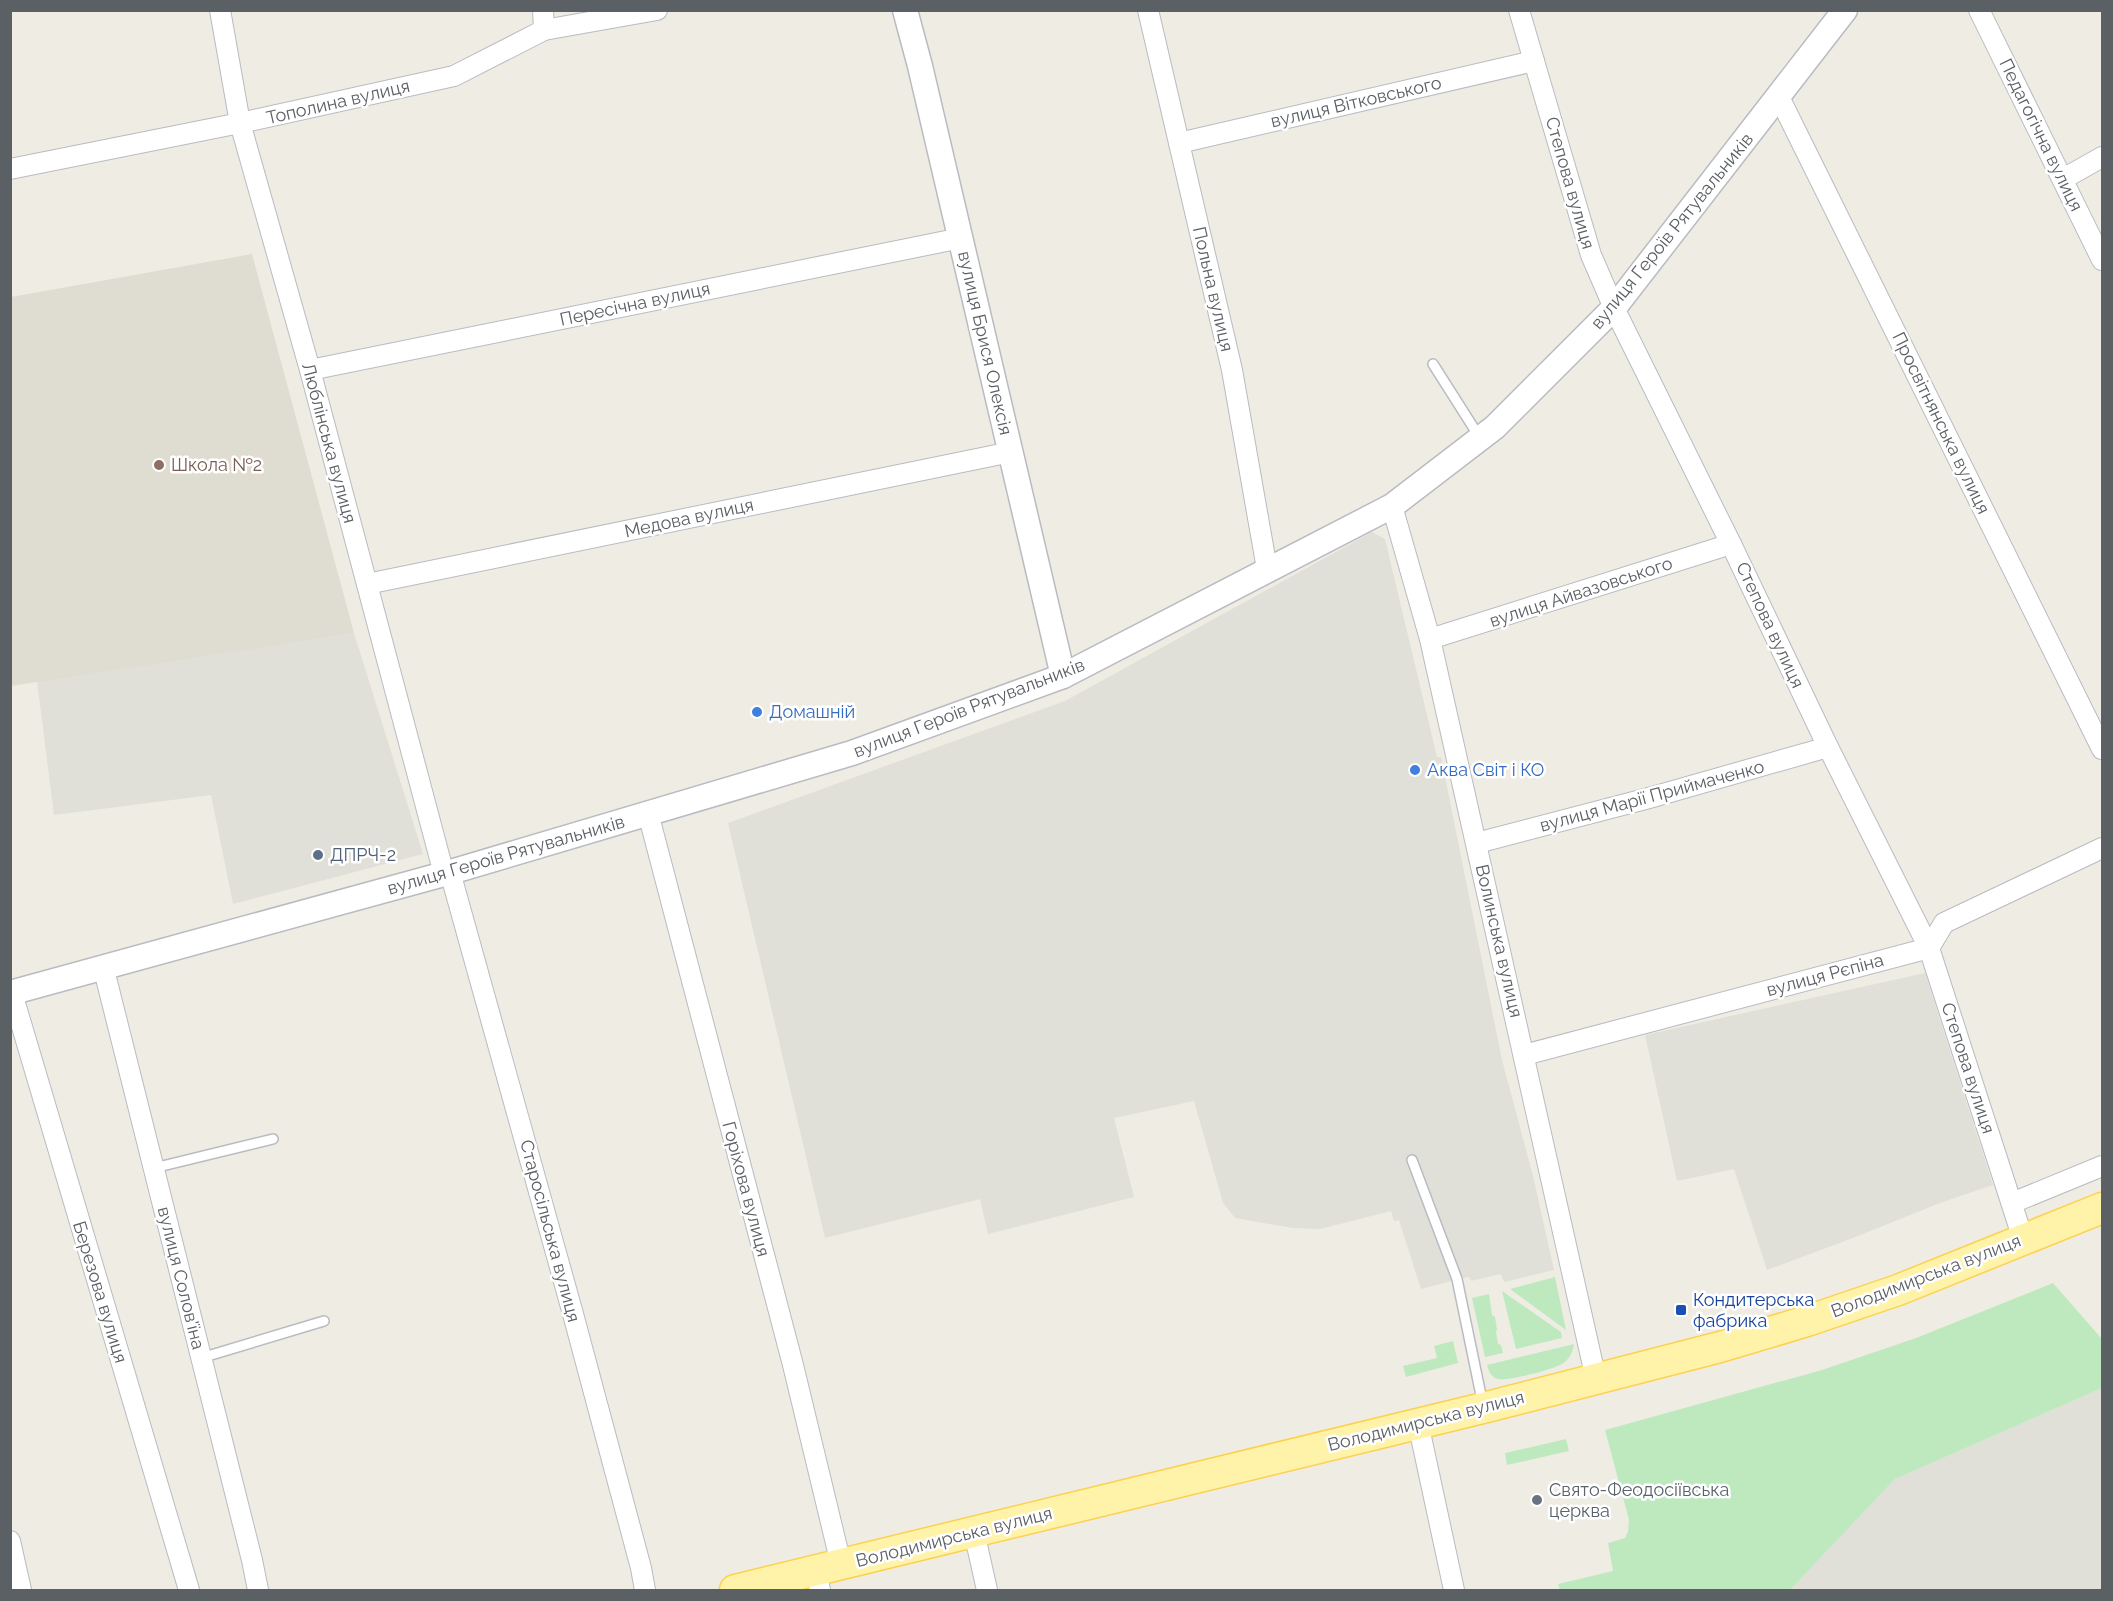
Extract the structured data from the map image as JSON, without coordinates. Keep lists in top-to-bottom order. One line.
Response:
{"streets":{"main road":["Володимирська вулиця"],"street":["Тополина вулиця","вулиця Вітковського","Педагогічна вулиця","Степова вулиця","вулиця Героїв Рятувальників","Польна вулиця","Пересічна вулиця","вулиця Брися Олексія","Просвітнянська вулиця","Люблінська вулиця","Медова вулиця","вулиця Айвазовського","вулиця Марії Приймаченко","Волинська вулиця","вулиця Рєпіна","Горіхова вулиця","Старосільська вулиця","вулиця Солов'їна","Березова вулиця"]},"crossings":[["Тополина вулиця","Люблінська вулиця"],["вулиця Вітковського","Степова вулиця"],["вулиця Вітковського","Польна вулиця"],["Степова вулиця","вулиця Героїв Рятувальників"],["Степова вулиця","вулиця Айвазовського"],["Степова вулиця","вулиця Марії Приймаченко"],["Степова вулиця","вулиця Рєпіна"],["Степова вулиця","Володимирська вулиця"],["вулиця Героїв Рятувальників","Польна вулиця"],["вулиця Героїв Рятувальників","вулиця Брися Олексія"],["вулиця Героїв Рятувальників","Просвітнянська вулиця"],["вулиця Героїв Рятувальників","Люблінська вулиця"],["вулиця Героїв Рятувальників","Волинська вулиця"],["вулиця Героїв Рятувальників","Горіхова вулиця"],["вулиця Героїв Рятувальників","Старосільська вулиця"],["вулиця Героїв Рятувальників","вулиця Солов'їна"],["вулиця Героїв Рятувальників","Березова вулиця"],["Пересічна вулиця","вулиця Брися Олексія"],["Пересічна вулиця","Люблінська вулиця"],["вулиця Брися Олексія","Медова вулиця"],["Люблінська вулиця","Медова вулиця"],["Люблінська вулиця","Старосільська вулиця"],["вулиця Айвазовського","Волинська вулиця"],["вулиця Марії Приймаченко","Волинська вулиця"],["Волинська вулиця","вулиця Рєпіна"],["Волинська вулиця","Володимирська вулиця"],["Горіхова вулиця","Володимирська вулиця"]],"places":{"other":["Школа №2","Домашній","Аква Світ і КО","ДПРЧ-2","Свято-Феодосіївська церква"],"transit":["Кондитерська фабрика"]}}
